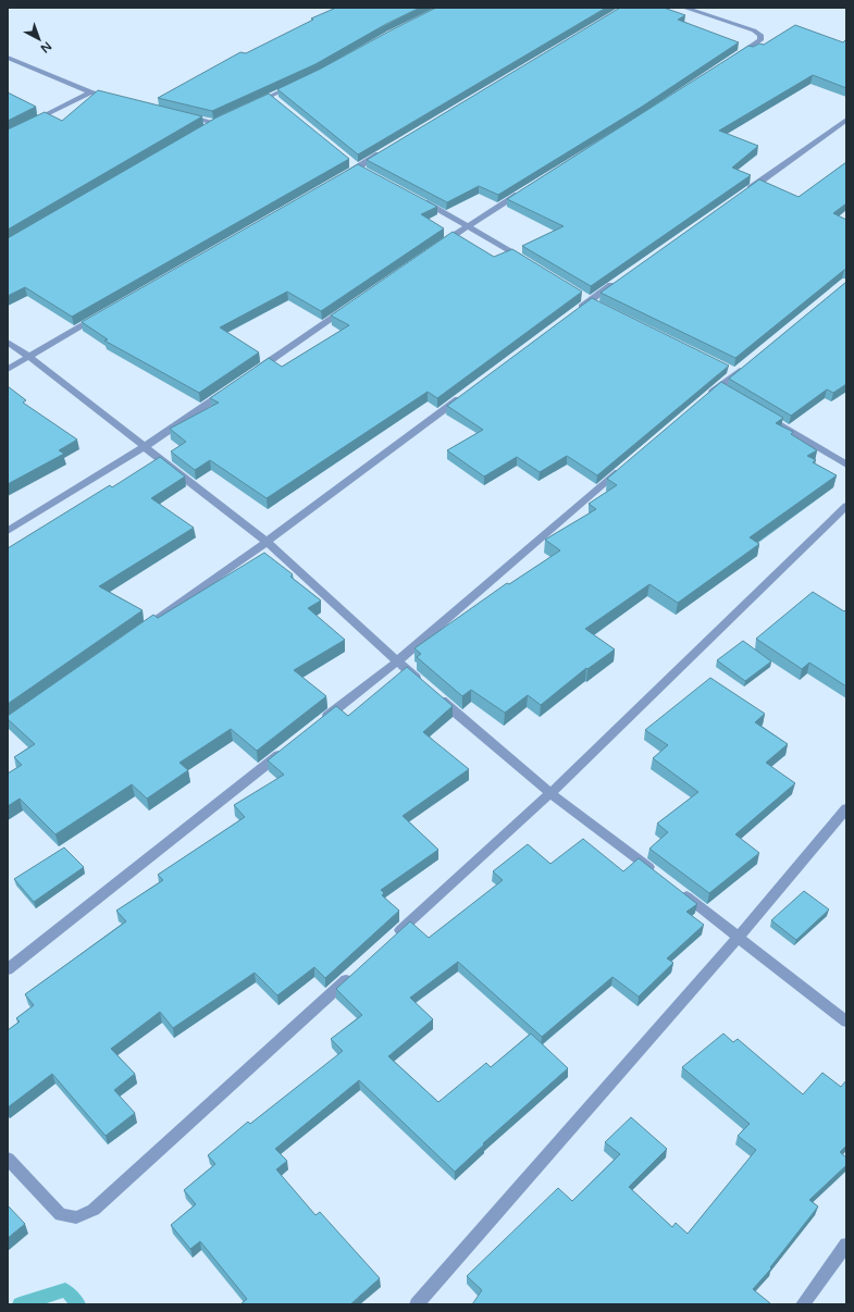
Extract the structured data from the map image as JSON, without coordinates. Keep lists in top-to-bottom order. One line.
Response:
{"north":"bottom right"}
